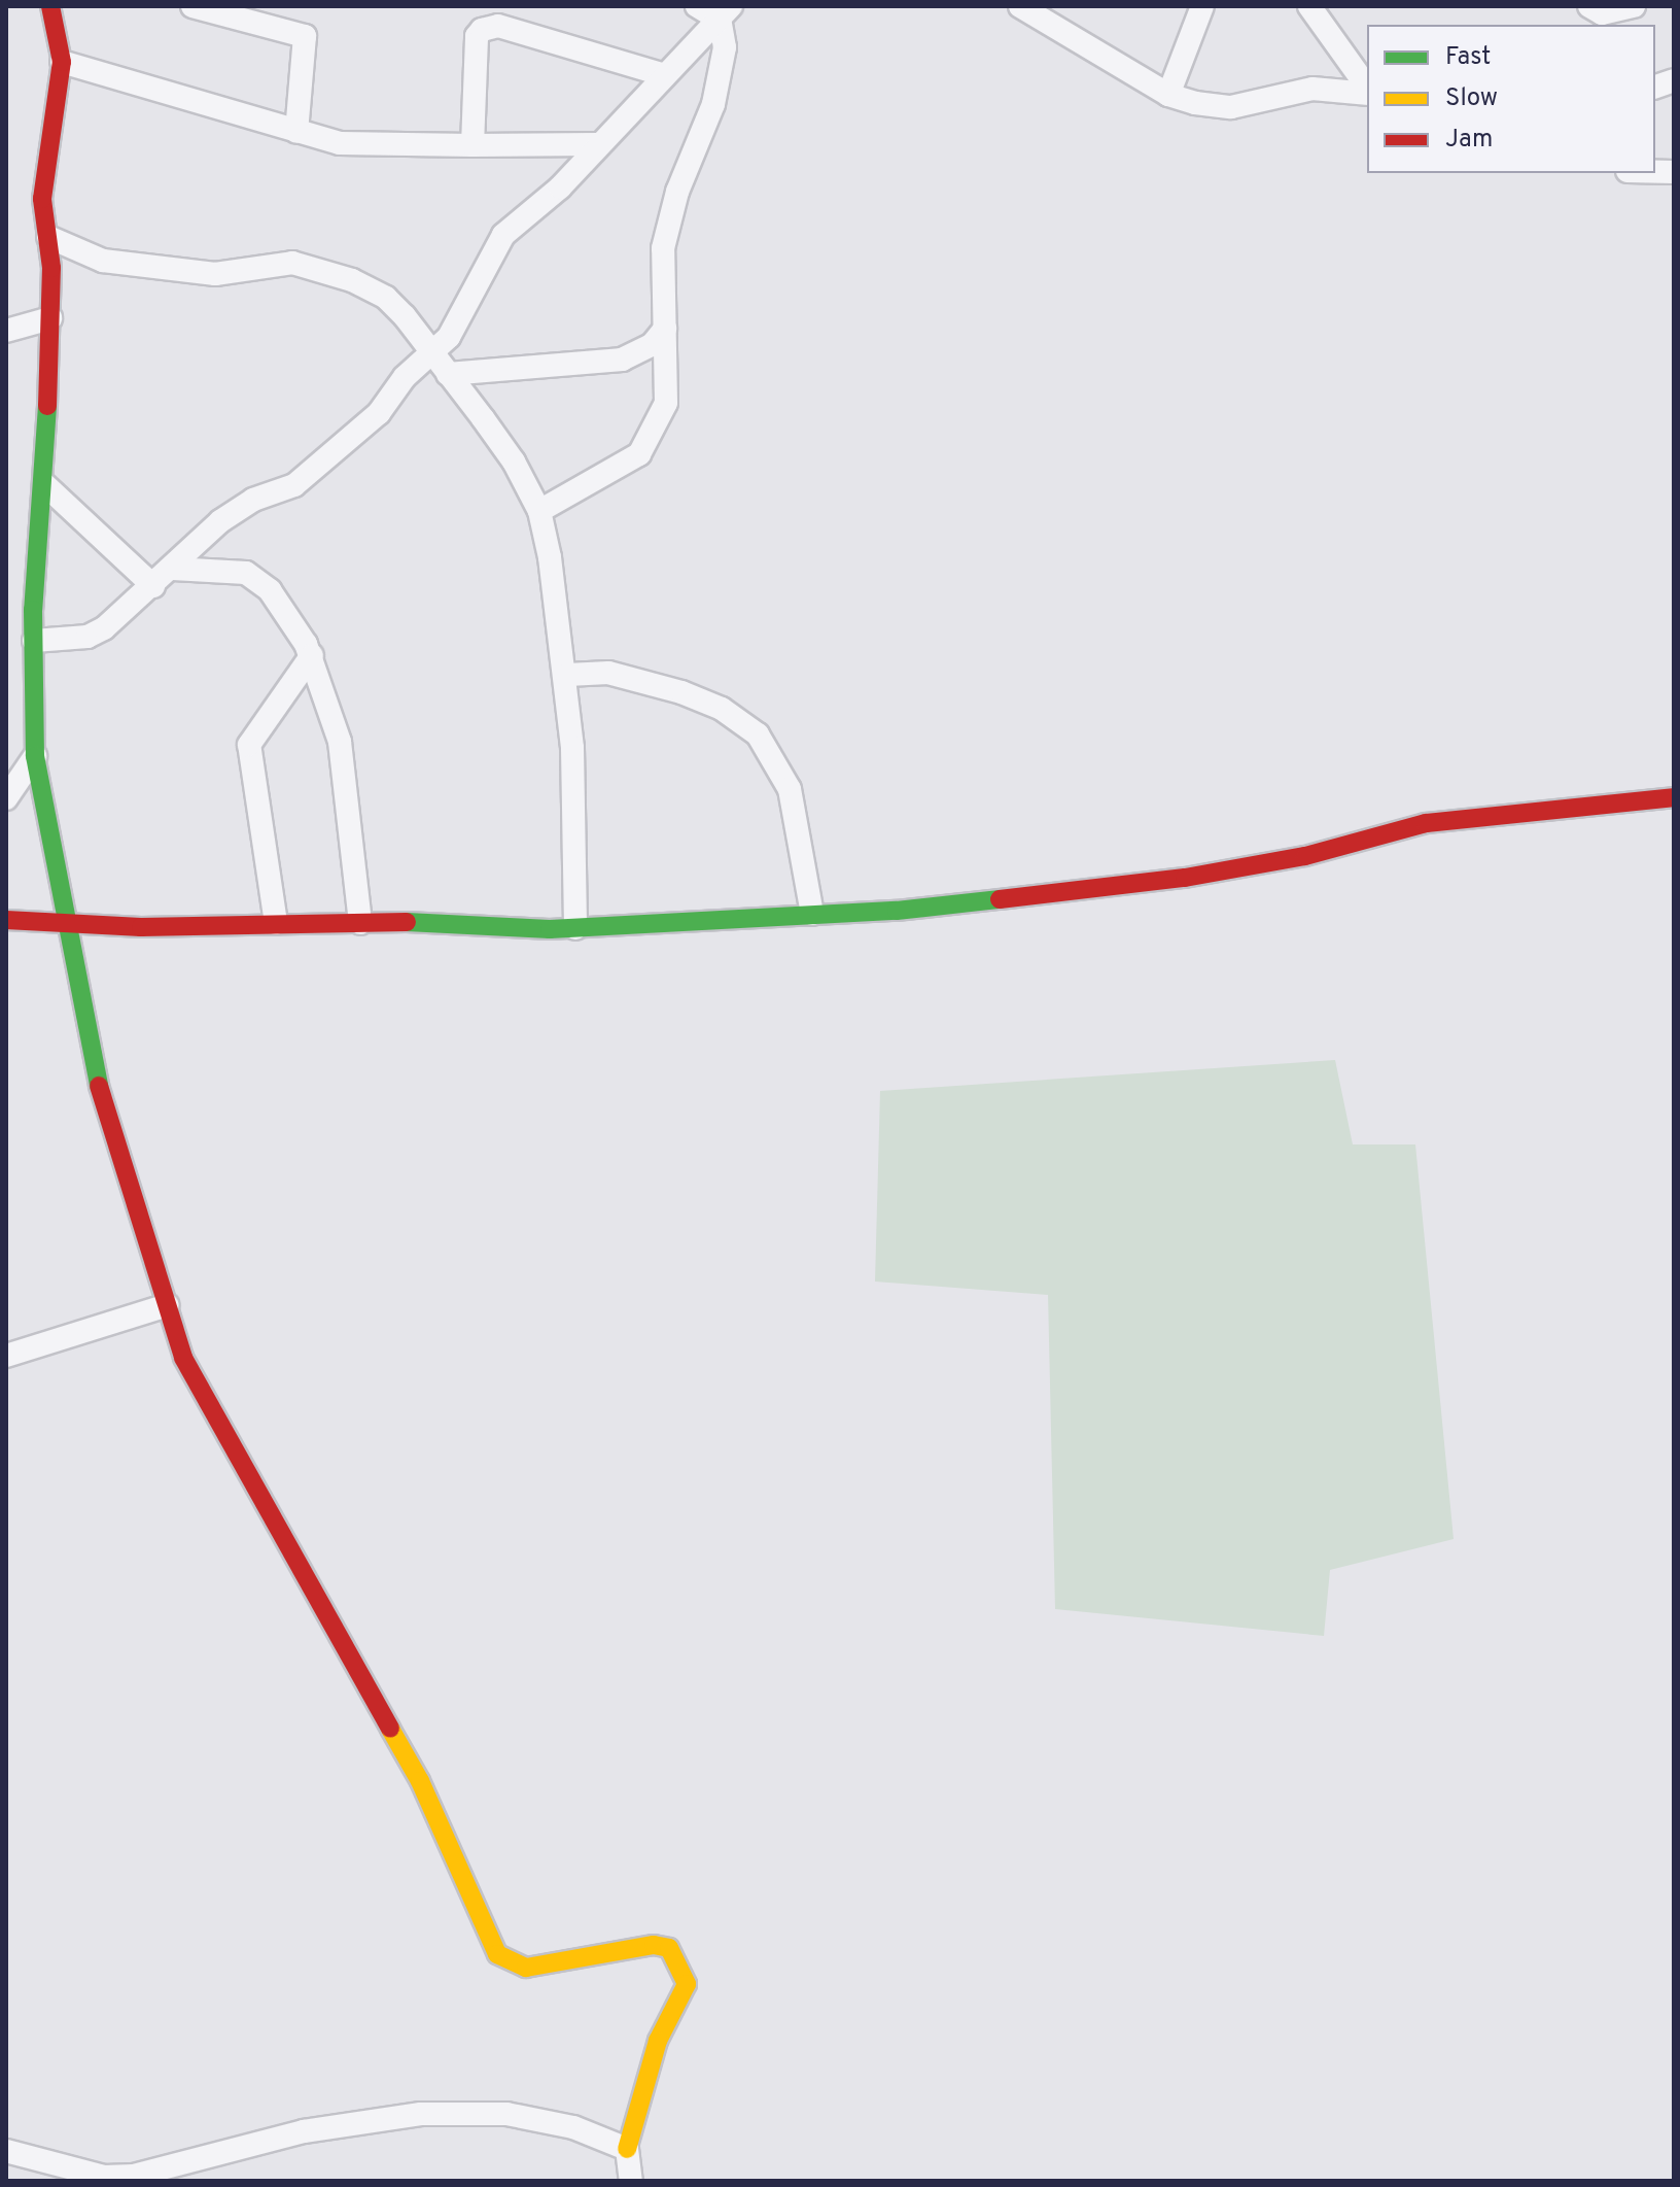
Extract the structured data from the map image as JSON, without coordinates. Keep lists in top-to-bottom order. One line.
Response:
{"legend":["Fast","Slow","Jam"]}
